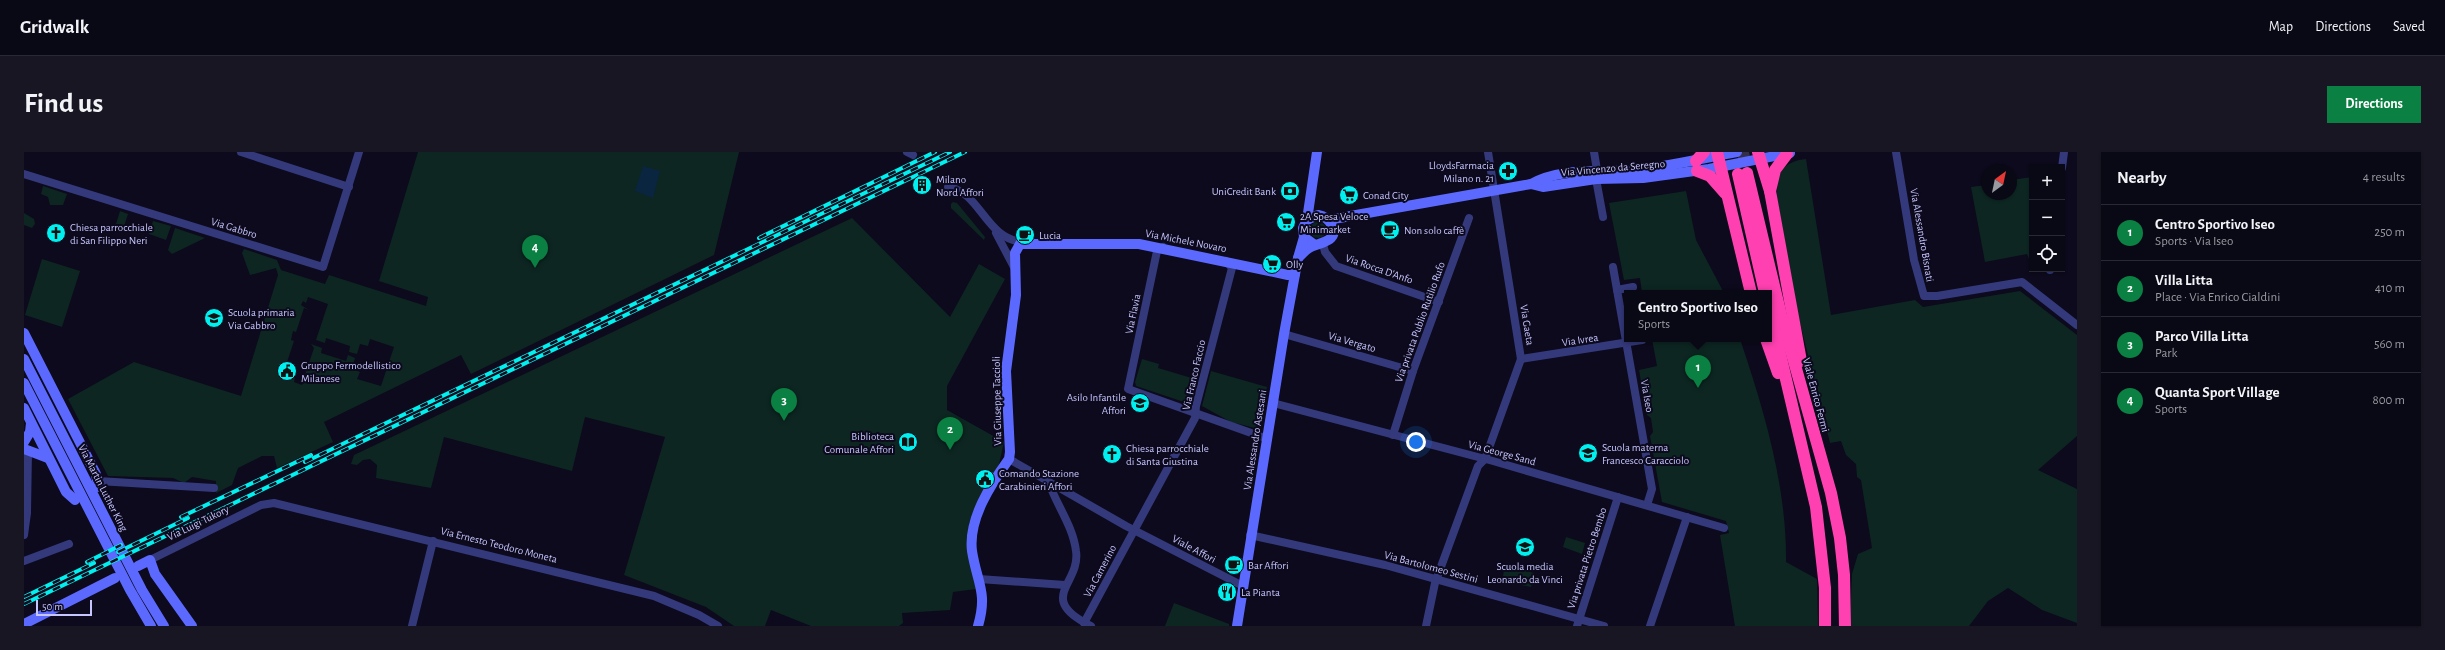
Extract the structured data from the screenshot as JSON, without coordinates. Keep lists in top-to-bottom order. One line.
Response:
{"streets":{"highway":["Viale Enrico Fermi"],"street":["Via Vincenzo da Seregno","Via Gabbro","Via Alessandro Bisnati","Via Michele Novaro","Via Rocca D'Anfo","Via Flavia","Via privata Publio Rutilio Rufo","Via Gaeta","Via Ivrea","Via Vergato","Via Franco Faccio","Via Iseo","Via Giuseppe Taccioli","Via Alessandro Astesani","Via George Sand","Via Martin Luther King","Via Luigi Tukory","Via Ernesto Teodoro Moneta","Viale Affori","Via privata Pietro Bembo","Via Bartolomeo Sestini","Via Camerino"]},"crossings":[["Via Vincenzo da Seregno","Via Rocca D'Anfo"],["Via Vincenzo da Seregno","Via Gaeta"],["Via Vincenzo da Seregno","Via Alessandro Astesani"],["Via Michele Novaro","Via Flavia"],["Via Michele Novaro","Via Franco Faccio"],["Via Michele Novaro","Via Giuseppe Taccioli"],["Via Michele Novaro","Via Alessandro Astesani"],["Via Rocca D'Anfo","Via privata Publio Rutilio Rufo"],["Via Rocca D'Anfo","Via Alessandro Astesani"],["Via Flavia","Via Franco Faccio"],["Via privata Publio Rutilio Rufo","Via Vergato"],["Via privata Publio Rutilio Rufo","Via George Sand"],["Via Gaeta","Via Ivrea"],["Via Gaeta","Via George Sand"],["Via Gaeta","Via Bartolomeo Sestini"],["Via Ivrea","Via Iseo"],["Via Vergato","Via Alessandro Astesani"],["Via Franco Faccio","Viale Affori"],["Via Franco Faccio","Via Camerino"],["Via Iseo","Via George Sand"],["Via Alessandro Astesani","Via George Sand"],["Via Alessandro Astesani","Viale Affori"],["Via Alessandro Astesani","Via Bartolomeo Sestini"],["Via George Sand","Via privata Pietro Bembo"],["Via Luigi Tukory","Via Ernesto Teodoro Moneta"],["Viale Affori","Via Camerino"],["Via privata Pietro Bembo","Via Bartolomeo Sestini"]],"places":{"pharmacy":["LloydsFarmacia Milano n. 21"],"building":["Milano Nord Affori"],"bank":["UniCredit Bank"],"supermarket":["Conad City","2A Spesa Veloce Minimarket","Olly"],"cafe":["Non solo caffè","Lucia","Bar Affori"],"church":["Chiesa parrocchiale di San Filippo Neri","Chiesa parrocchiale di Santa Giustina"],"school or university":["Scuola primaria Via Gabbro","Asilo Infantile Affori","Scuola materna Francesco Caracciolo","Scuola media Leonardo da Vinci"],"public building":["Gruppo Fermodellistico Milanese","Comando Stazione Carabinieri Affori"],"library":["Biblioteca Comunale Affori"],"restaurant":["La Pianta"]},"scale_bar":"50 m","north":"top right","page":{"header":"Gridwalk","nav":["Map","Directions","Saved"],"buttons":"Directions","title":"Find us","heading":["Nearby","4 results"],"map_buttons":["+","−"],"list":[{"mark":"1","name":"Centro Sportivo Iseo","note":"Sports · Via Iseo","value":"250 m"},{"mark":"2","name":"Villa Litta","note":"Place · Via Enrico Cialdini","value":"410 m"},{"mark":"3","name":"Parco Villa Litta","note":"Park","value":"560 m"},{"mark":"4","name":"Quanta Sport Village","note":"Sports","value":"800 m"}],"pins":["4","1","3","2"],"popup":["Centro Sportivo Iseo","Sports"],"scale":"50 m"}}
